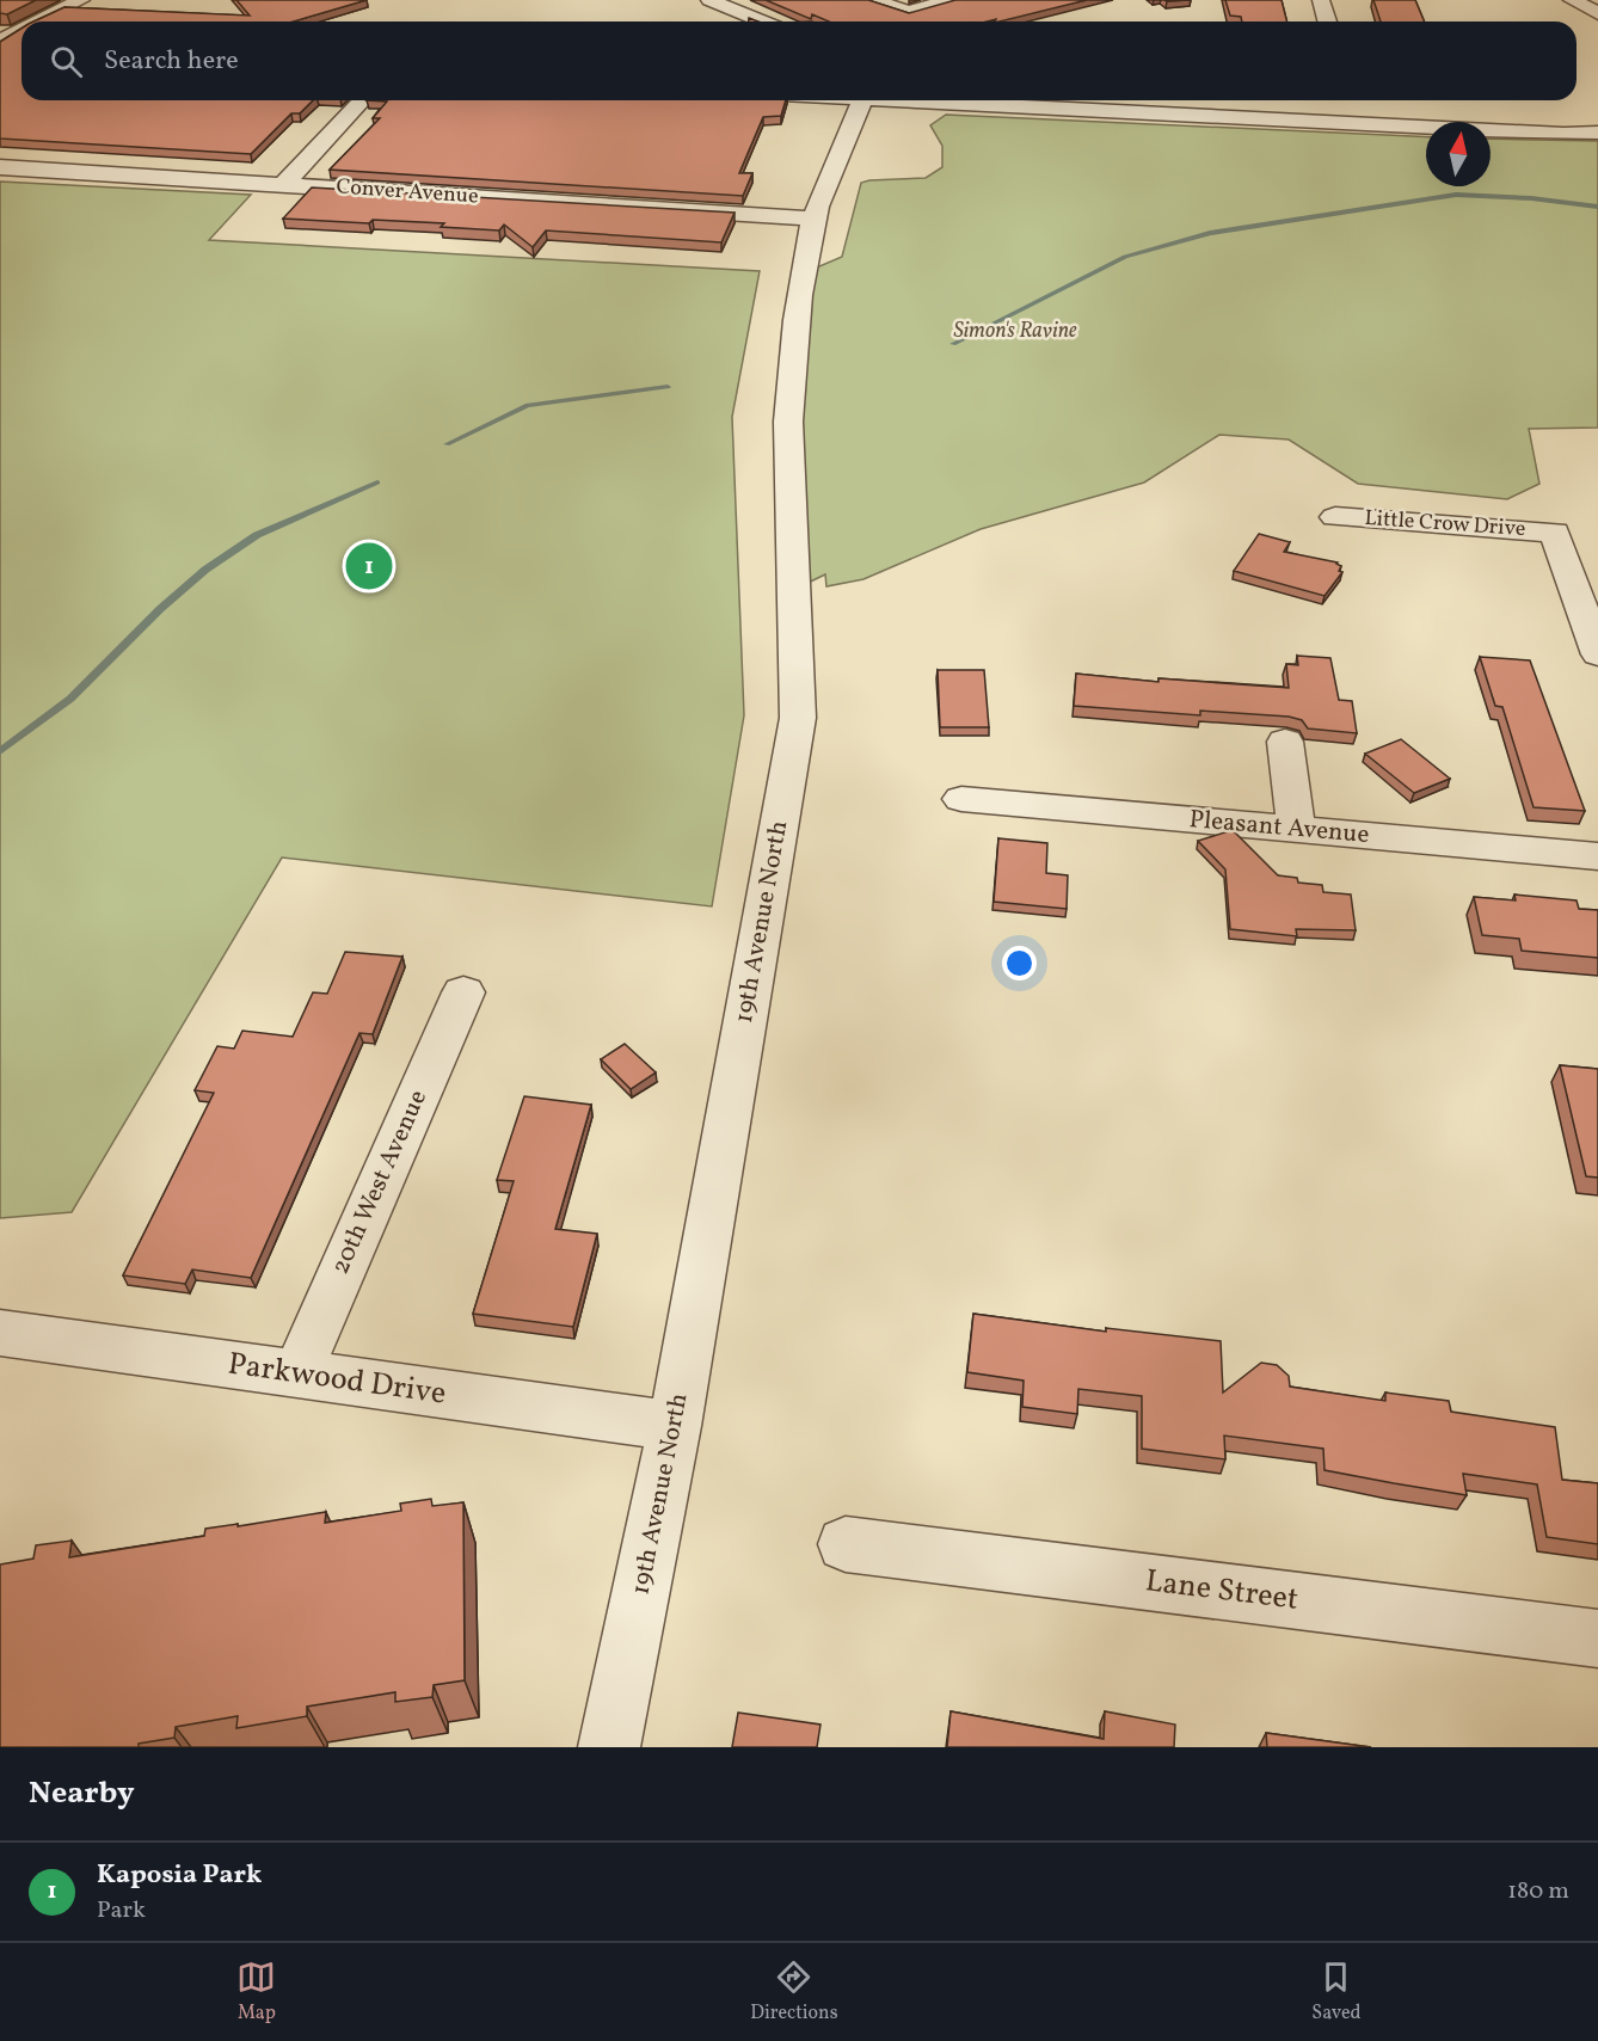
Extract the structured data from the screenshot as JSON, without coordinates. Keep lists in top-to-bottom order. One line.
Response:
{"streets":{"street":["Conver Avenue","Little Crow Drive","Pleasant Avenue","19th Avenue North","20th West Avenue","Parkwood Drive","Lane Street"]},"crossings":[["Conver Avenue","19th Avenue North"],["19th Avenue North","Parkwood Drive"],["20th West Avenue","Parkwood Drive"]],"parks":["Simon's Ravine"],"north":"top","page":{"search":"Search here","pins":"1","heading":"Nearby","list":[{"mark":"1","name":"Kaposia Park","note":"Park","value":"180 m"}],"nav":["Map","Directions","Saved"]}}
